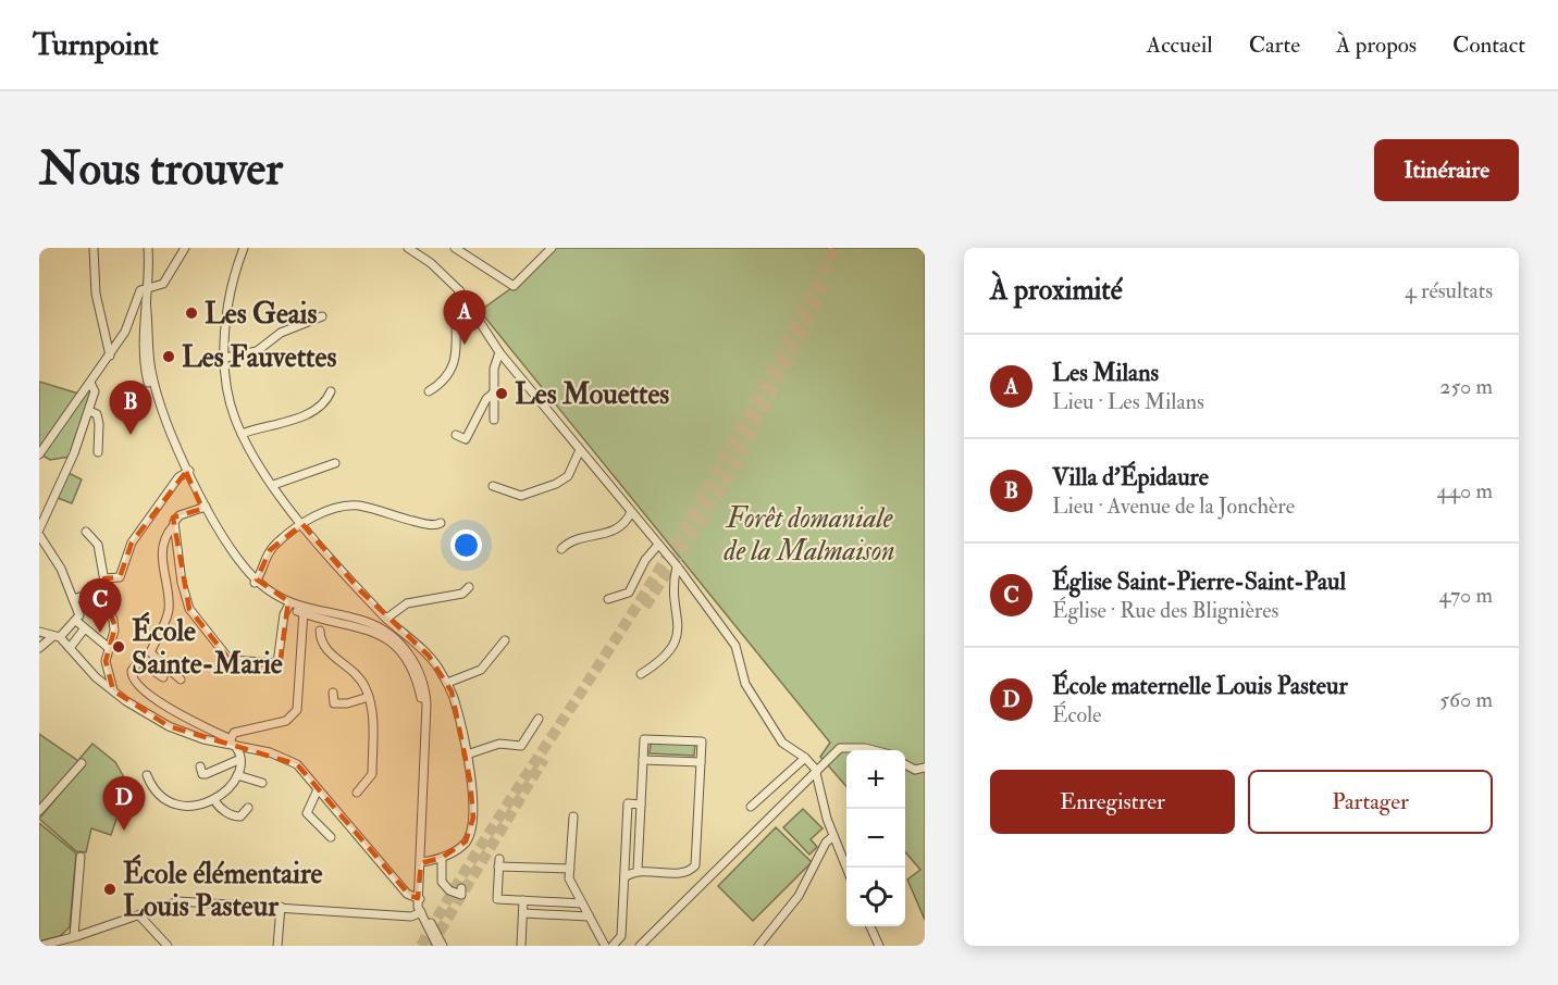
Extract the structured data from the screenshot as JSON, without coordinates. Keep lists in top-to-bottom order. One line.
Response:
{"parks":["Forêt domaniale de la Malmaison"],"places":["Les Geais","Les Fauvettes","Les Mouettes","École Sainte-Marie","École élémentaire Louis Pasteur"],"page":{"header":"Turnpoint","nav":["Accueil","Carte","À propos","Contact"],"buttons":["Itinéraire",["Enregistrer","Partager"]],"title":"Nous trouver","heading":["À proximité","4 résultats"],"pins":["A","B","C","D"],"list":[{"mark":"A","name":"Les Milans","note":"Lieu · Les Milans","value":"250 m"},{"mark":"B","name":"Villa d'Épidaure","note":"Lieu · Avenue de la Jonchère","value":"440 m"},{"mark":"C","name":"Église Saint-Pierre-Saint-Paul","note":"Église · Rue des Blignières","value":"470 m"},{"mark":"D","name":"École maternelle Louis Pasteur","note":"École","value":"560 m"}],"map_buttons":["+","−"]}}
